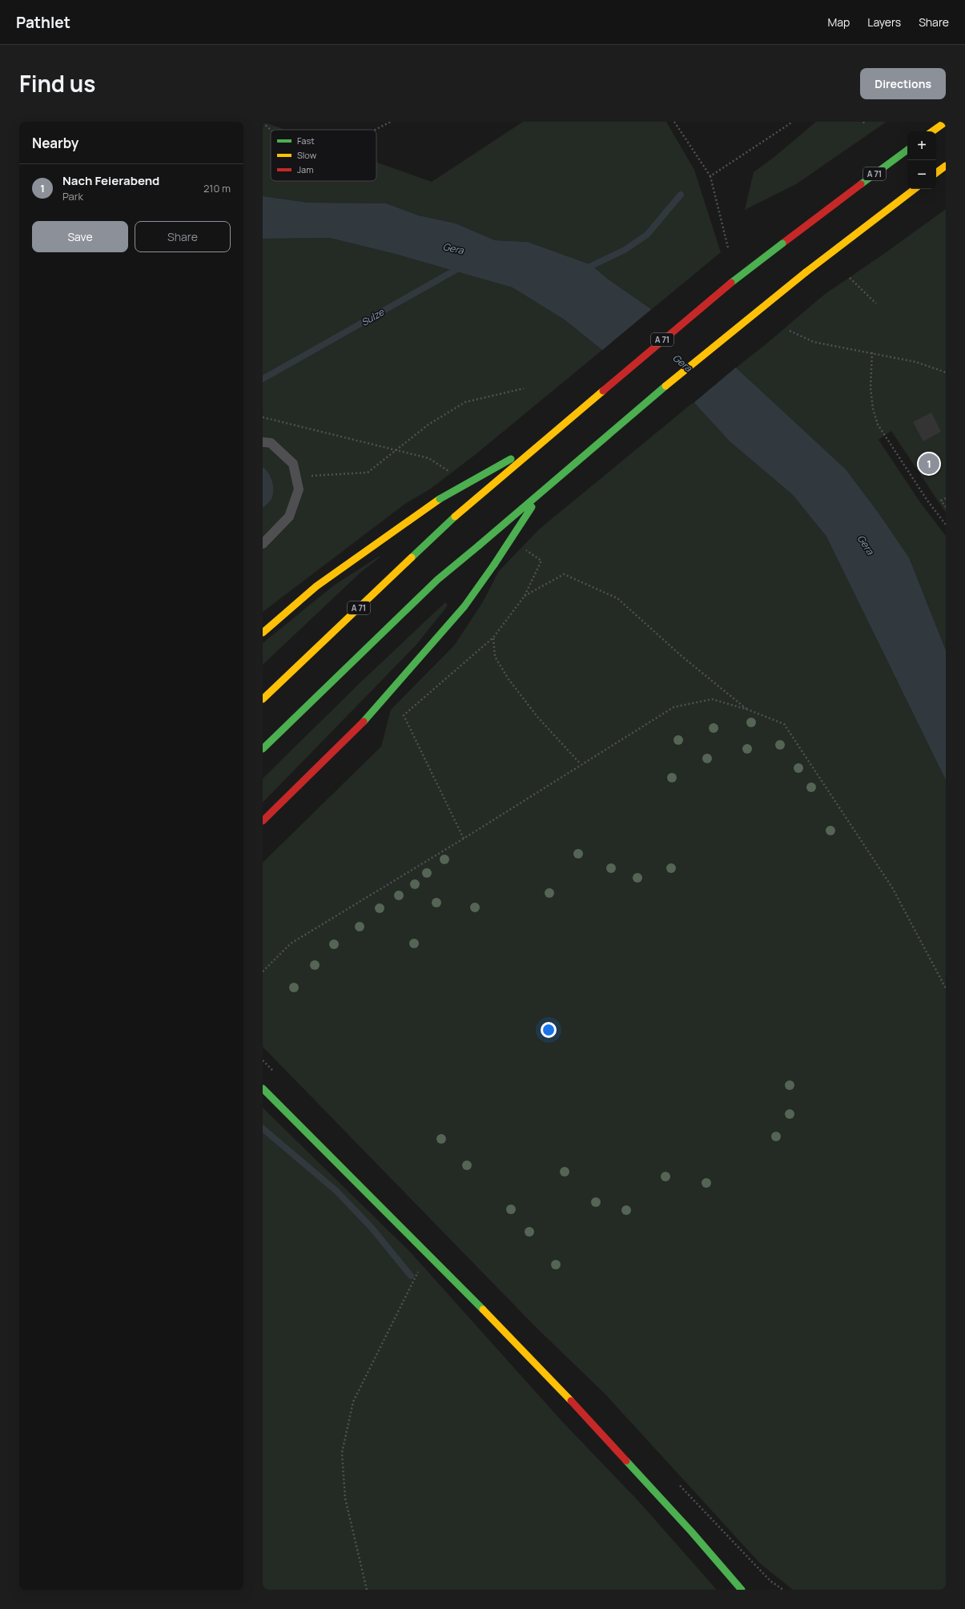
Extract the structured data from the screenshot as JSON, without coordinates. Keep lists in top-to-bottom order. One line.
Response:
{"streets":{"main road":["A 71"]},"water":["Gera","Sulze"],"legend":["Fast","Slow","Jam"],"page":{"header":"Pathlet","nav":["Map","Layers","Share"],"title":"Find us","buttons":["Directions",["Save","Share"]],"heading":"Nearby","map_buttons":["+","−"],"list":[{"mark":"1","name":"Nach Feierabend","note":"Park","value":"210 m"}],"pins":"1"}}
